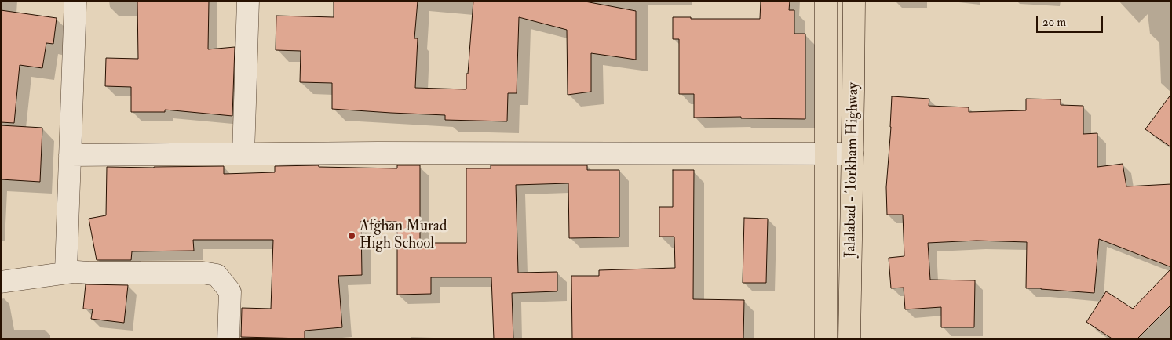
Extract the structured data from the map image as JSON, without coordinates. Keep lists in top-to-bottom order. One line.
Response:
{"streets":{"highway":["Jalalabad - Torkham Highway"]},"places":["Afghan Murad High School"],"scale_bar":"20 m"}
